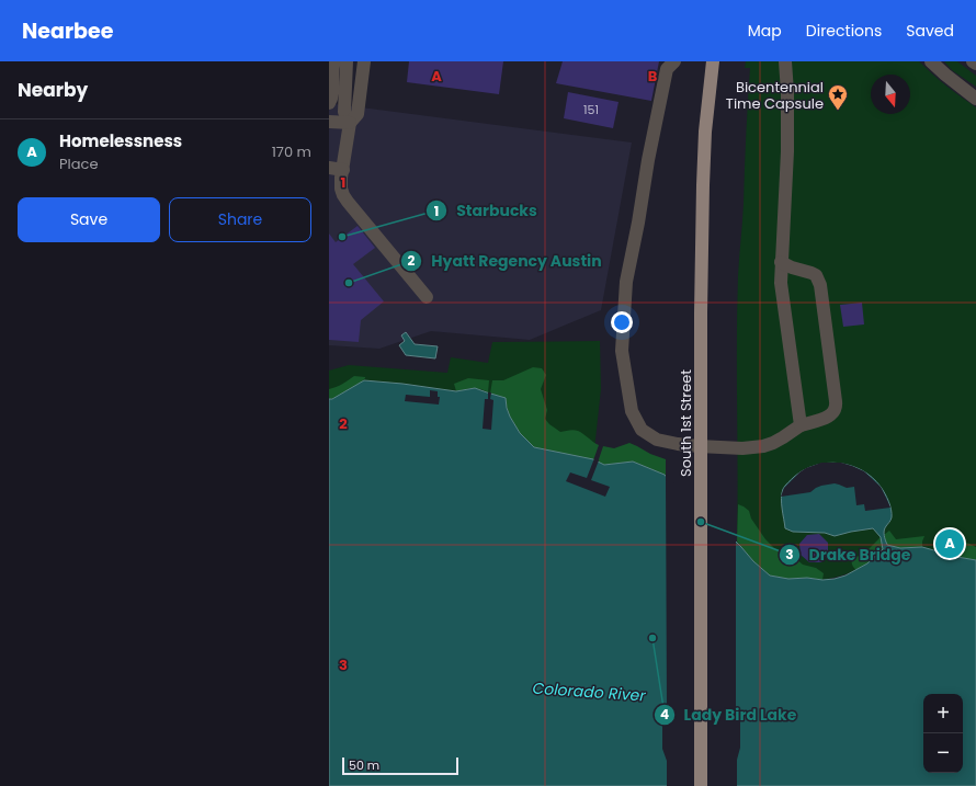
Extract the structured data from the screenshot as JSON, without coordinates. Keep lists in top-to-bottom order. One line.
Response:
{"streets":{"main road":["South 1st Street"]},"water":["Colorado River"],"places":{"place":["Bicentennial Time Capsule"],"other":["Starbucks","Hyatt Regency Austin","Drake Bridge","Lady Bird Lake"]},"house_numbers":["151"],"scale_bar":"50 m","north":"bottom","page":{"header":"Nearbee","nav":["Map","Directions","Saved"],"heading":"Nearby","list":[{"mark":"A","name":"Homelessness","note":"Place","value":"170 m"}],"buttons":["Save","Share"],"pins":"A","map_buttons":["+","−"],"scale":"50 m"},"grid":{"columns":["A","B"],"rows":["1","2","3"]}}
